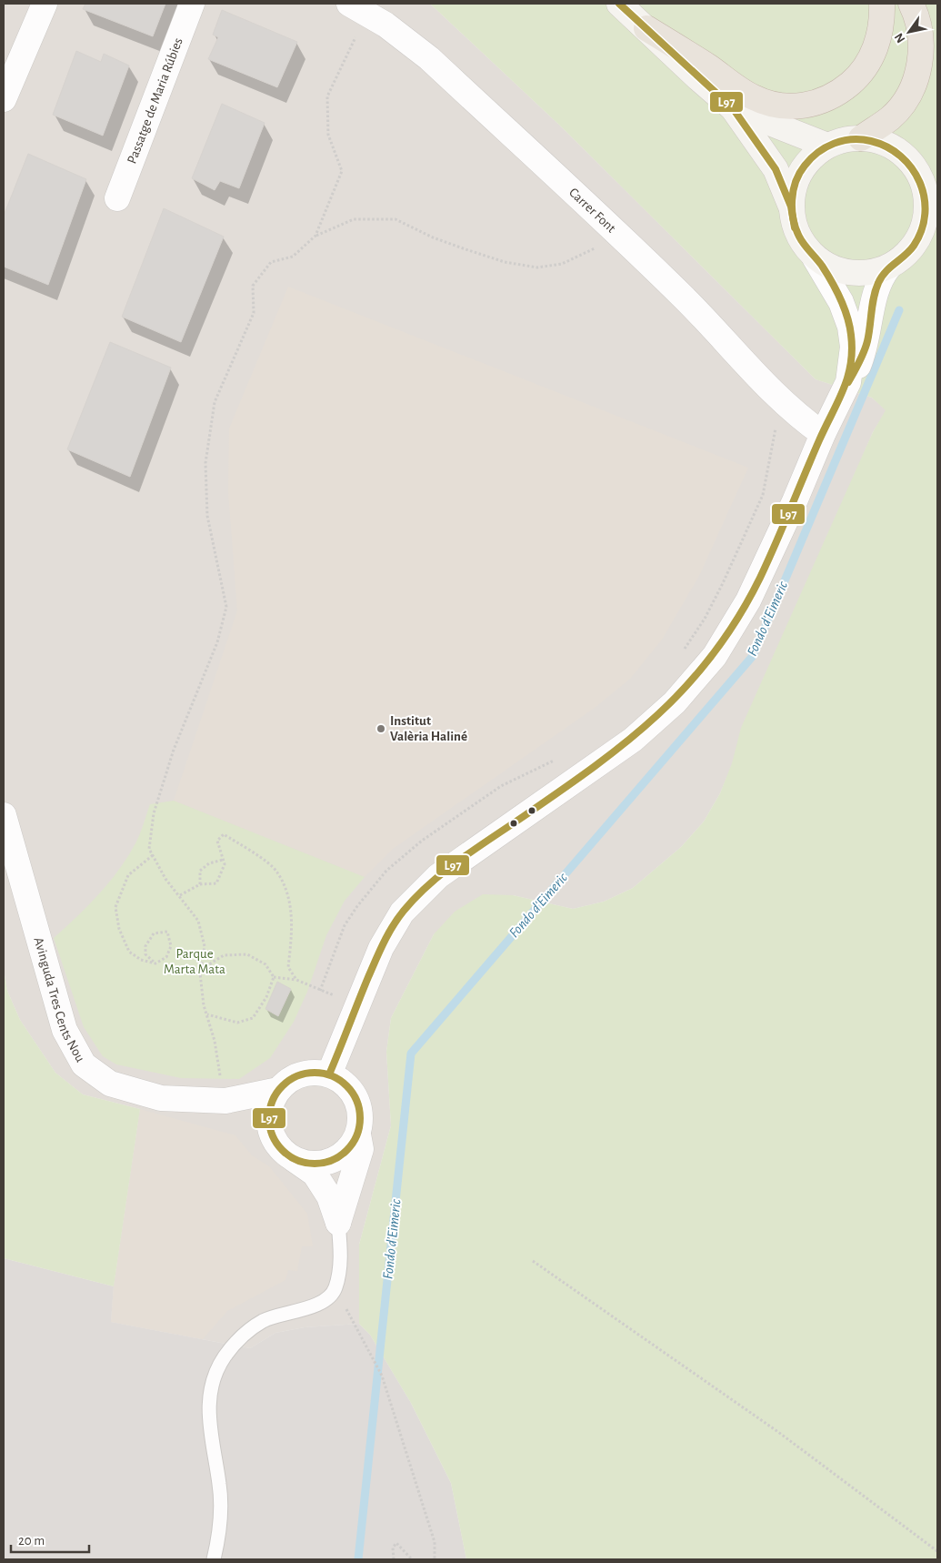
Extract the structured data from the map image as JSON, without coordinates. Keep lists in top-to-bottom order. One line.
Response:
{"streets":{"street":["Passatge de Maria Rúbies","Carrer Font","Avinguda Tres Cents Nou"]},"water":["Fondo d'Eimeric"],"parks":["Parque Marta Mata"],"places":["Institut Valèria Haliné"],"lines":["transit line L97"],"scale_bar":"20 m","north":"bottom left"}
